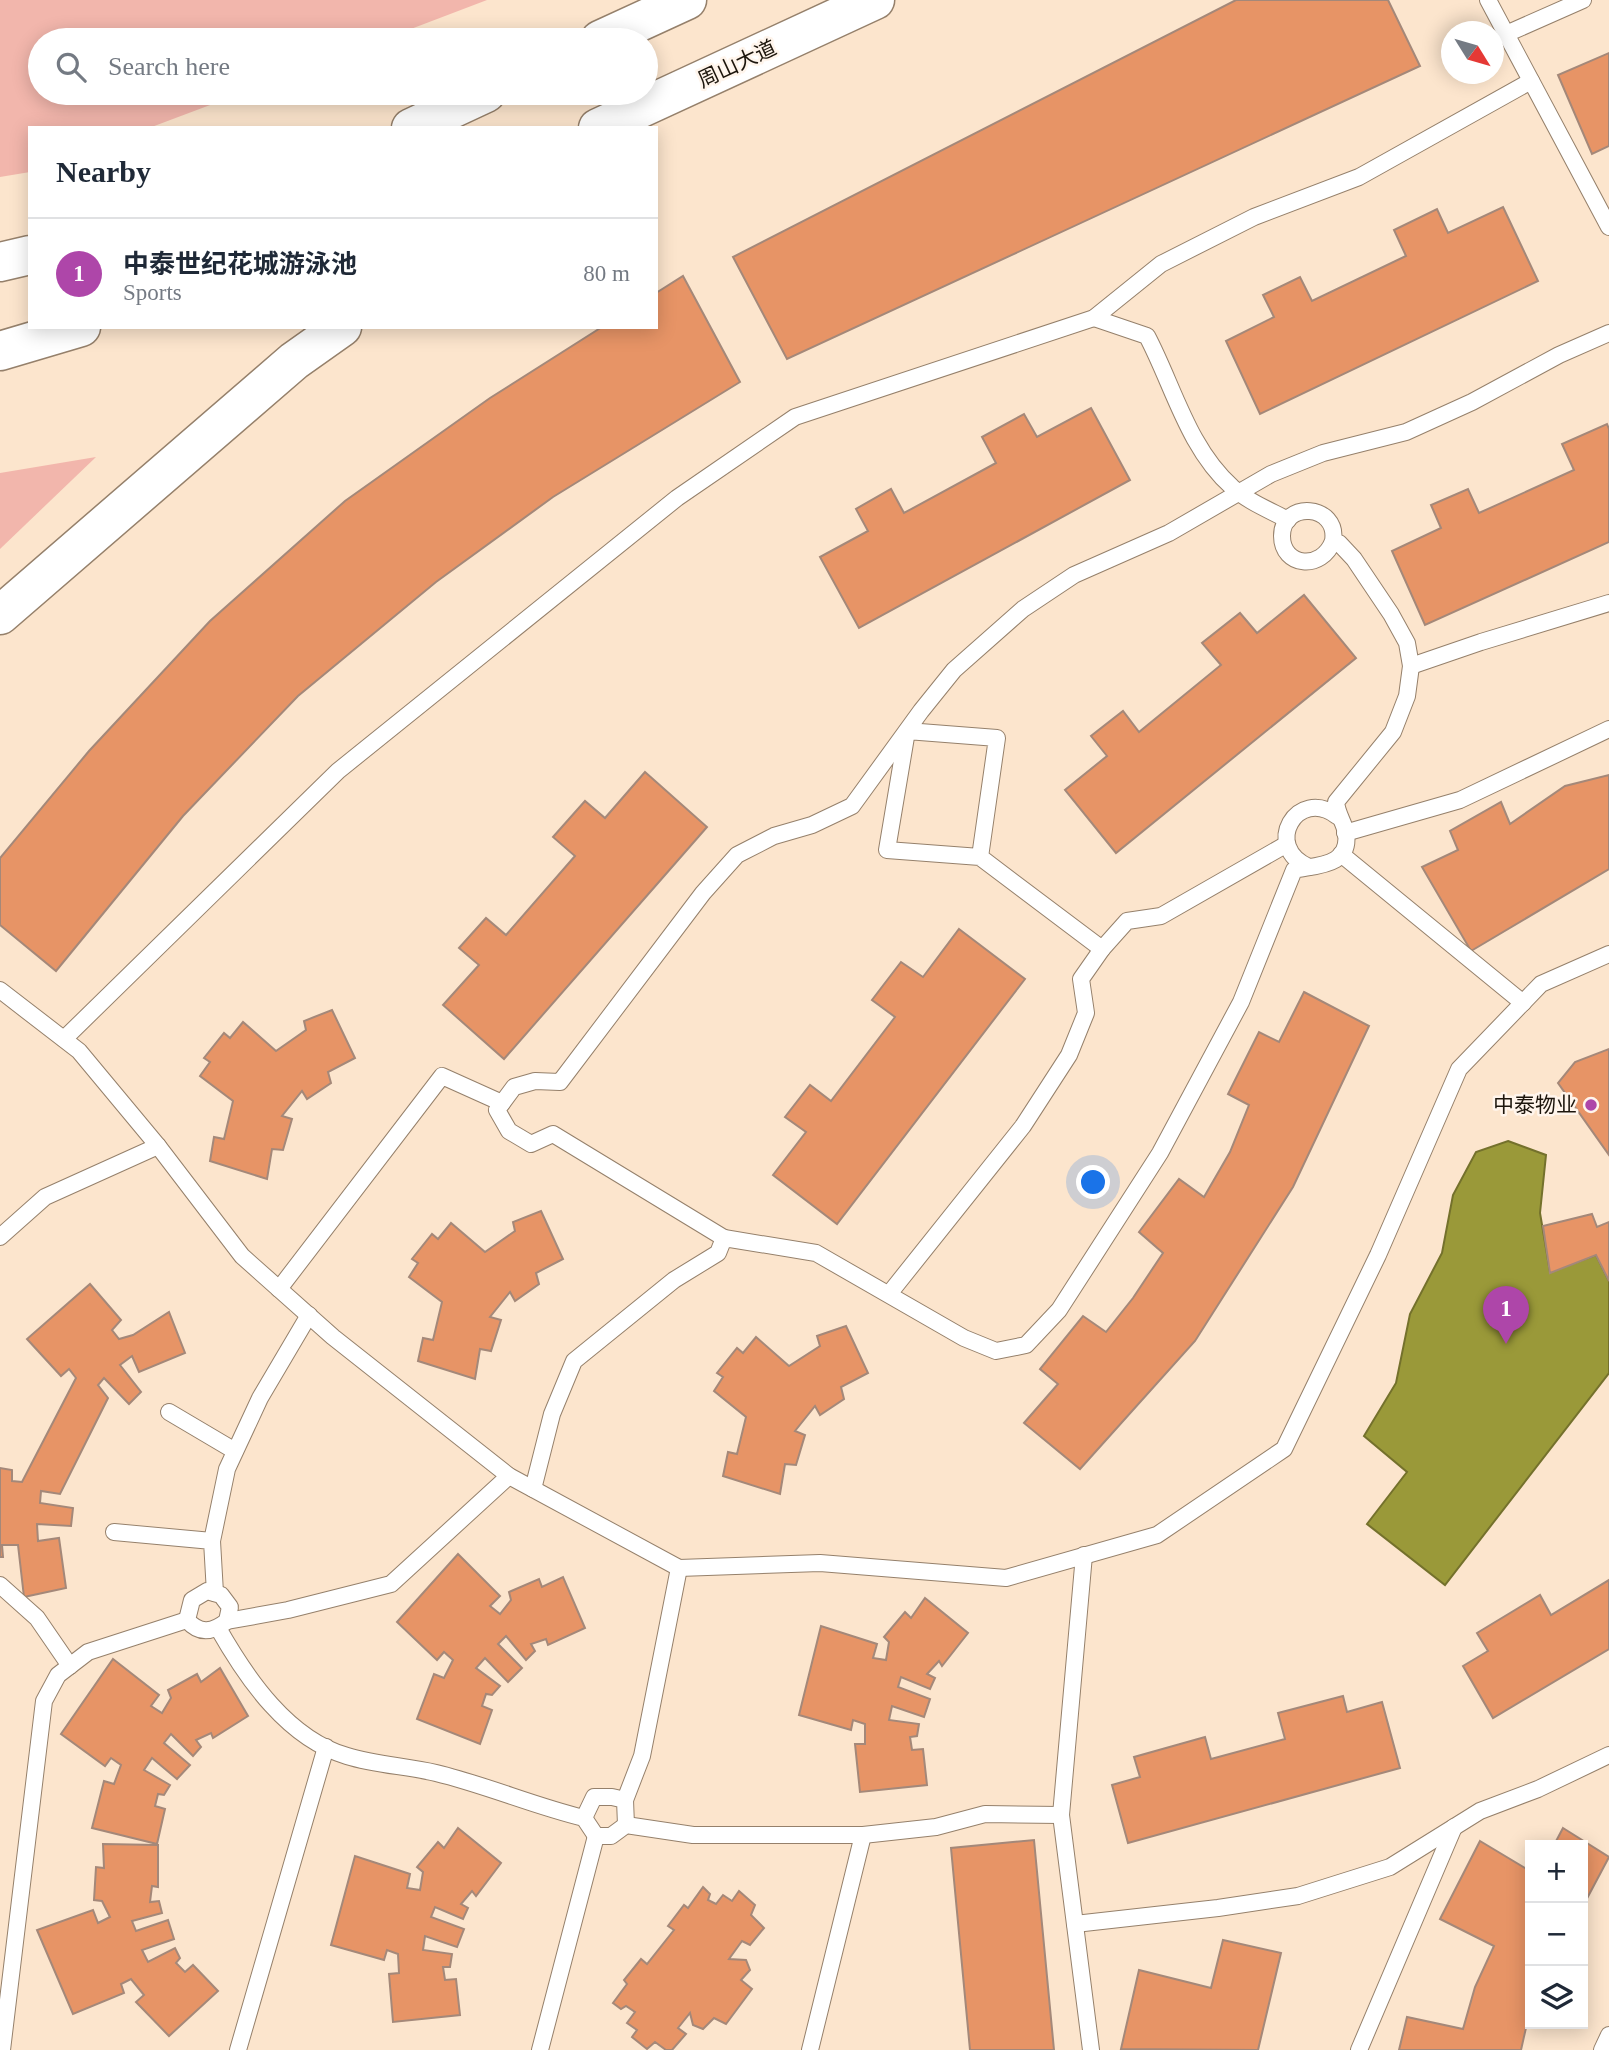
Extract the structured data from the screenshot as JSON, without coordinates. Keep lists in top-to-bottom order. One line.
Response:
{"streets":{"main road":["周山大道"]},"places":["中泰物业"],"north":"bottom right","page":{"search":"Search here","heading":"Nearby","list":[{"mark":"1","name":"中泰世纪花城游泳池","note":"Sports","value":"80 m"}],"pins":"1","map_buttons":["+","−"]}}
